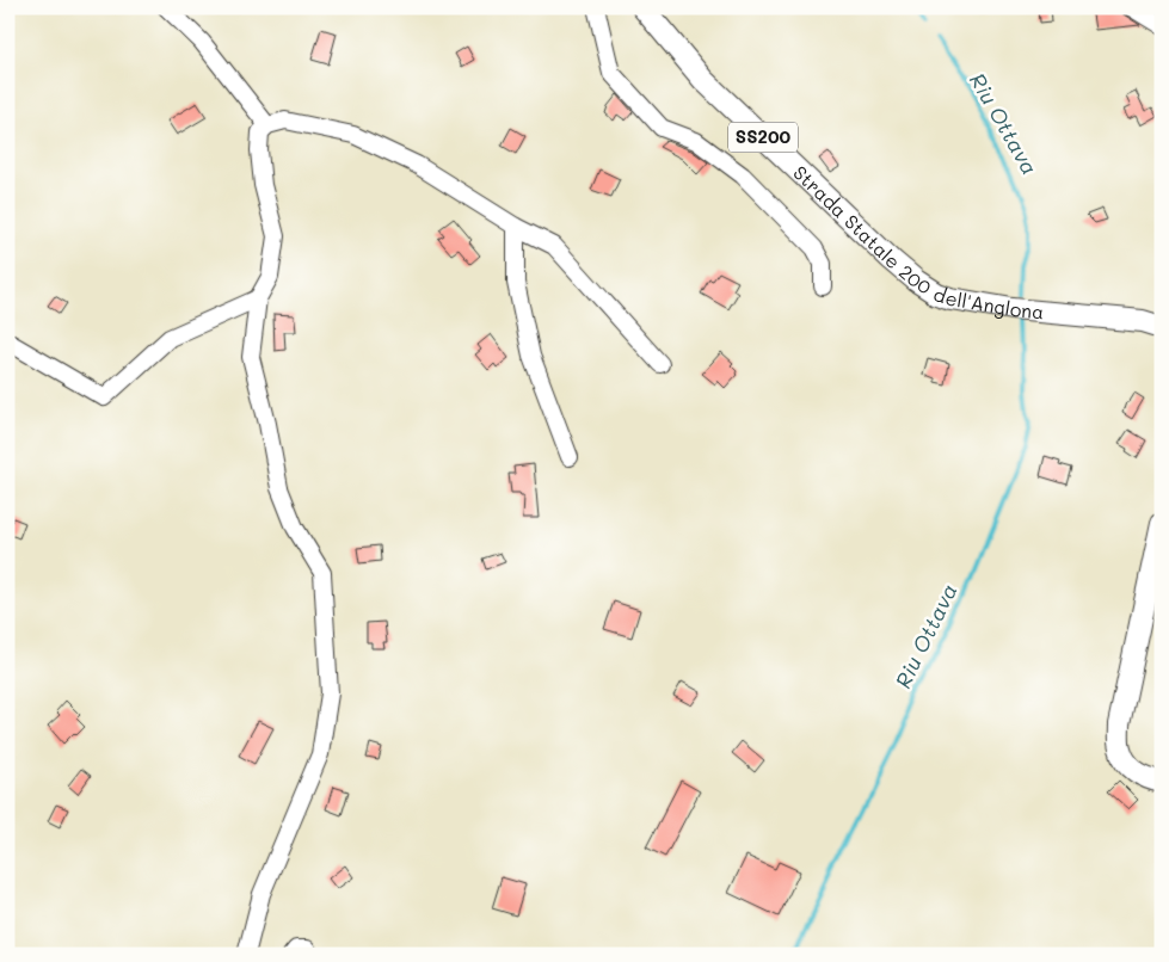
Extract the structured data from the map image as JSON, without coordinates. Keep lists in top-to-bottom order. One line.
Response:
{"streets":{"main road":["SS200","Strada Statale 200 dell'Anglona"]},"water":["Riu Ottava"]}
